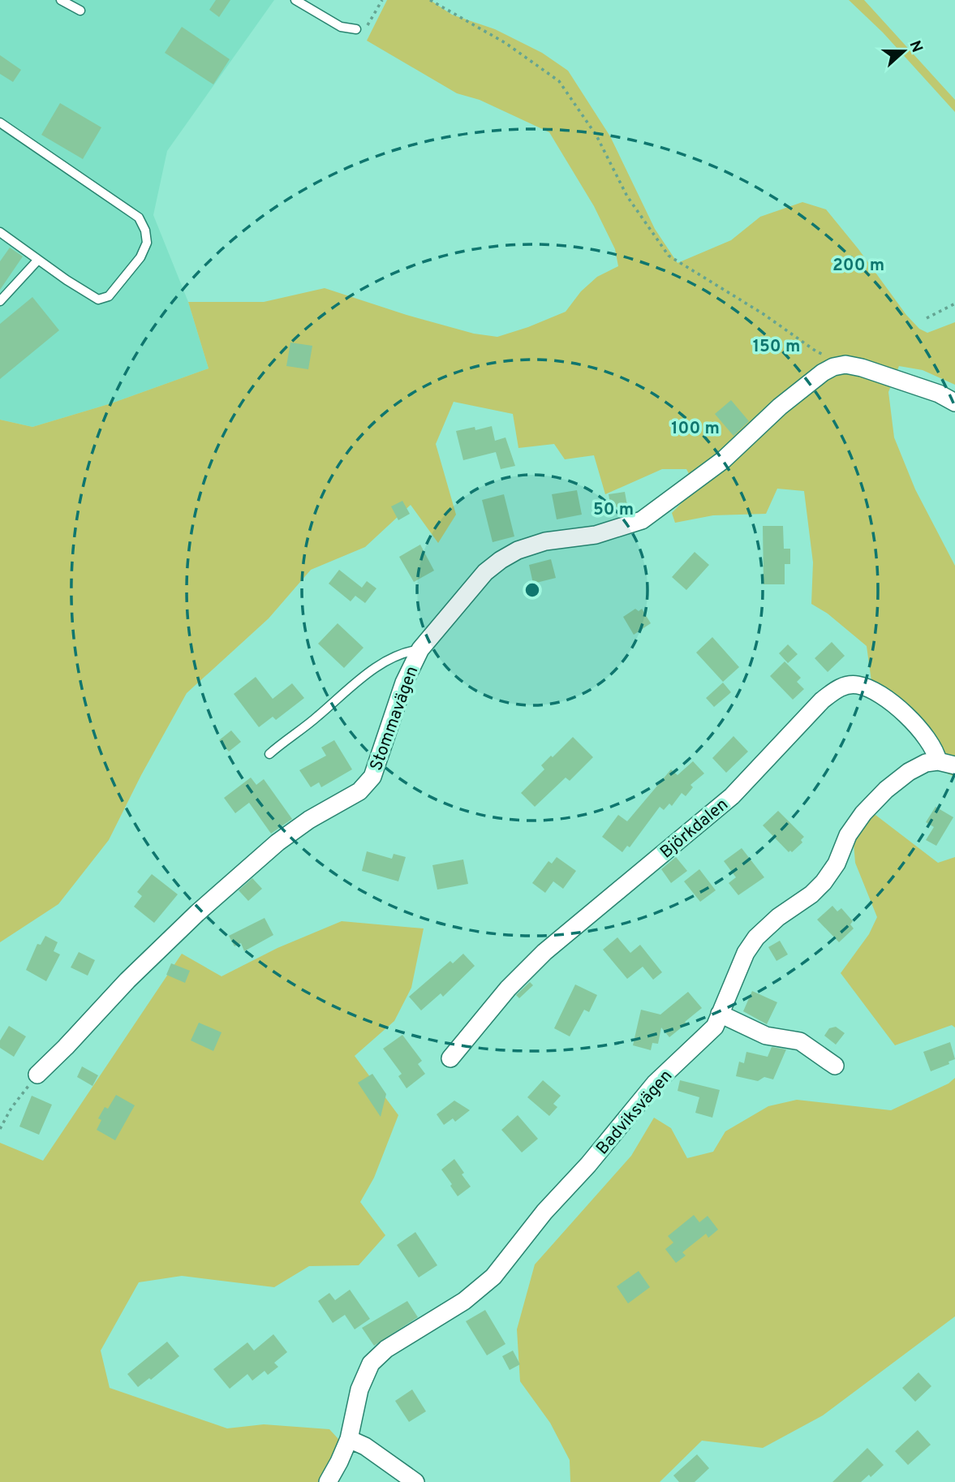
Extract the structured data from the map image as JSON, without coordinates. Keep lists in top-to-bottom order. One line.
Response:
{"streets":{"street":["Stommavägen","Björkdalen","Badviksvägen"]},"crossings":[["Björkdalen","Badviksvägen"]],"north":"right","rings":["200 m","150 m","100 m","50 m"]}
